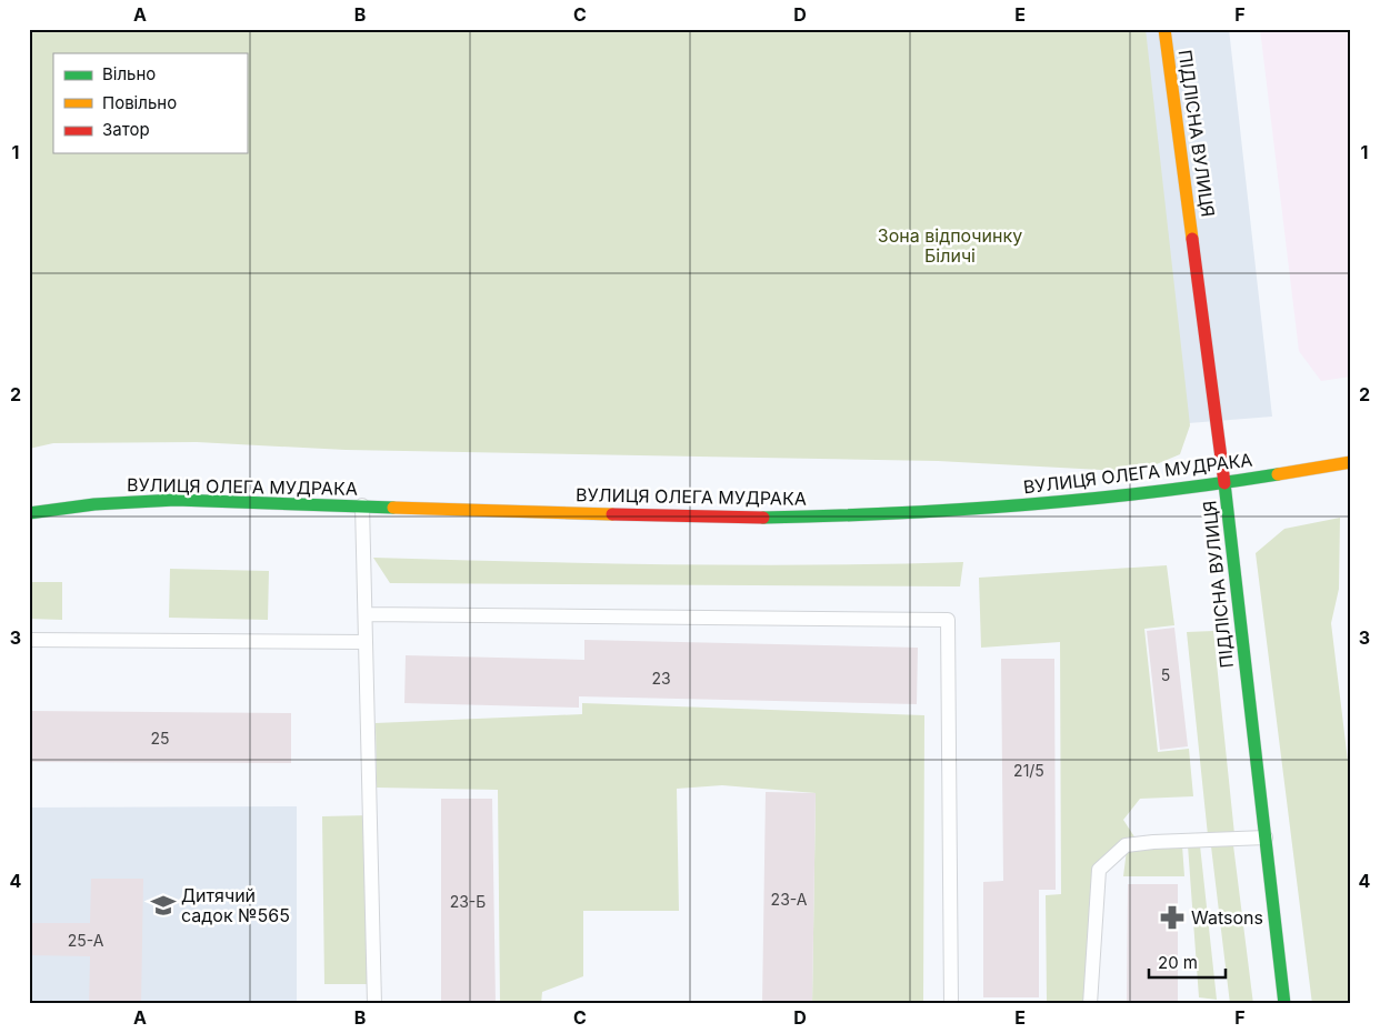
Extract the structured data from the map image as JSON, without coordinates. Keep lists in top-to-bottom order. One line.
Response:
{"streets":{"main road":["ПІДЛІСНА ВУЛИЦЯ","ВУЛИЦЯ ОЛЕГА МУДРАКА"]},"crossings":[["ПІДЛІСНА ВУЛИЦЯ","ВУЛИЦЯ ОЛЕГА МУДРАКА"]],"parks":["Зона відпочинку Біличі"],"places":{"school or university":["Дитячий садок №565"],"pharmacy":["Watsons"]},"house_numbers":["5","23","25","21/5","23-А","23-Б","25-А"],"legend":["Вільно","Повільно","Затор"],"scale_bar":"20 m","grid":{"columns":["A","B","C","D","E","F"],"rows":["1","2","3","4"]}}
